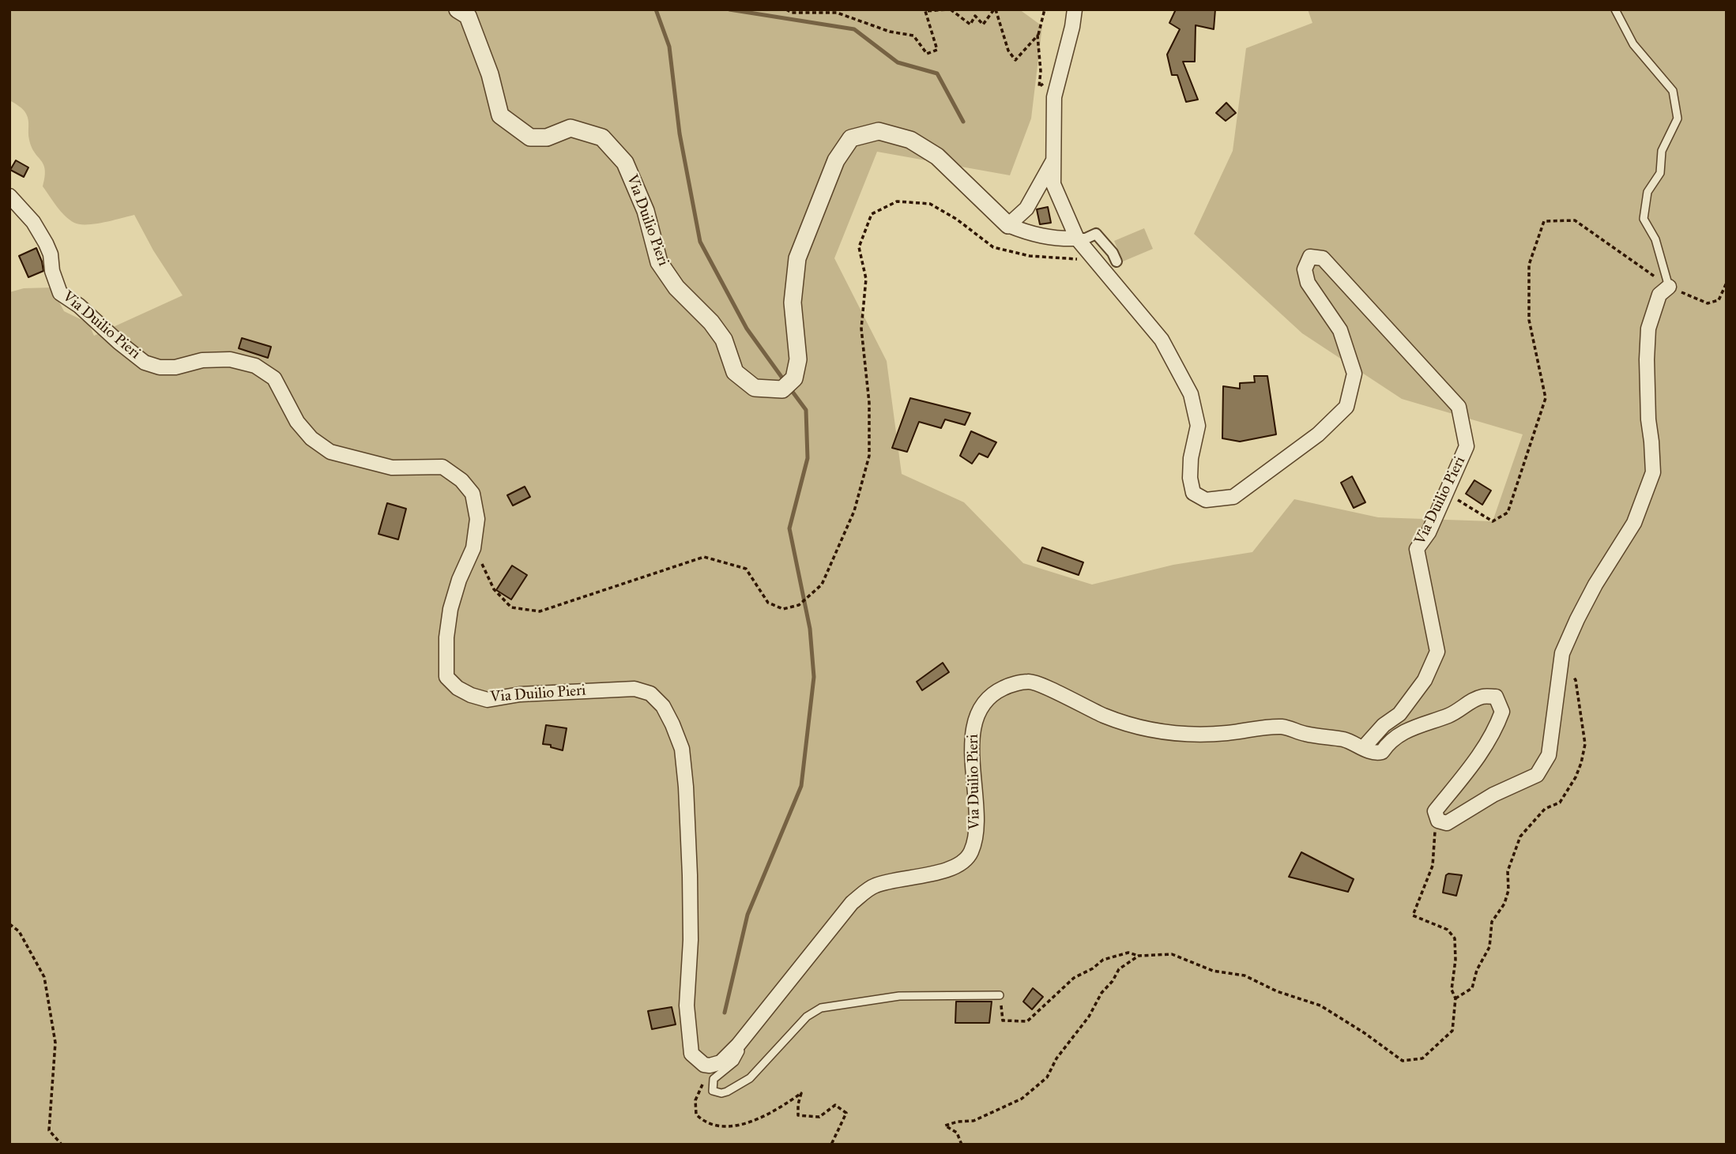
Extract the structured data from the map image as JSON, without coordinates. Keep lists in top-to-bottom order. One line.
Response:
{"streets":{"street":["Via Duilio Pieri"]}}
